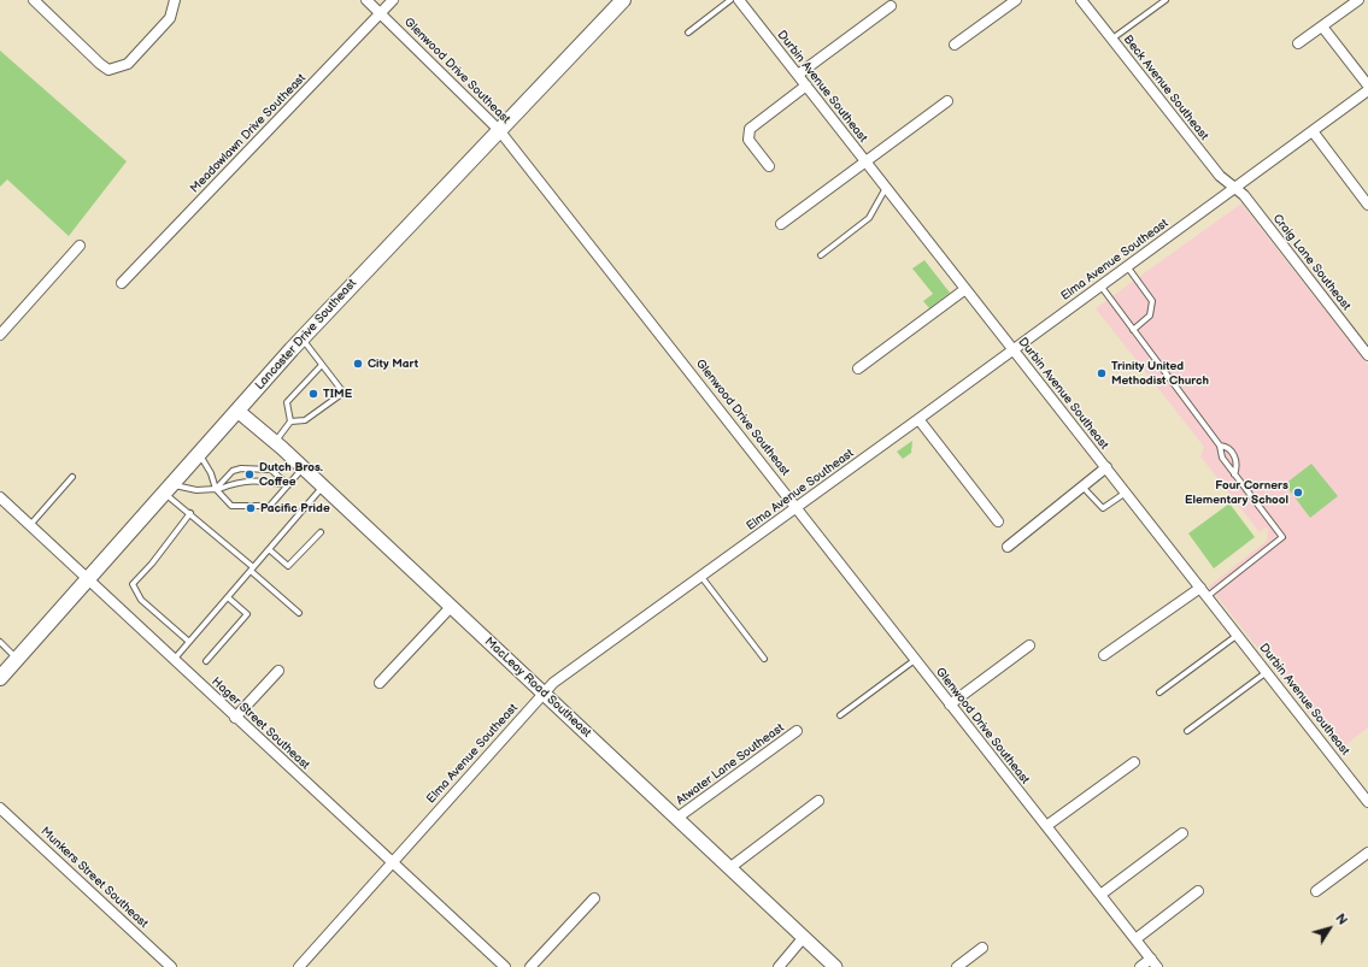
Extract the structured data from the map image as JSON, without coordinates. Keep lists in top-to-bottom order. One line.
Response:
{"streets":{"main road":["Lancaster Drive Southeast"],"street":["Glenwood Drive Southeast","Durbin Avenue Southeast","Beck Avenue Southeast","Meadowlawn Drive Southeast","Elma Avenue Southeast","Craig Lane Southeast","MacLeay Road Southeast","Hager Street Southeast","Atwater Lane Southeast","Munkers Street Southeast"]},"crossings":[["Glenwood Drive Southeast","Meadowlawn Drive Southeast"],["Glenwood Drive Southeast","Elma Avenue Southeast"],["Glenwood Drive Southeast","Lancaster Drive Southeast"],["Durbin Avenue Southeast","Elma Avenue Southeast"],["Beck Avenue Southeast","Elma Avenue Southeast"],["Beck Avenue Southeast","Craig Lane Southeast"],["Elma Avenue Southeast","Craig Lane Southeast"],["Elma Avenue Southeast","MacLeay Road Southeast"],["Elma Avenue Southeast","Hager Street Southeast"],["Lancaster Drive Southeast","MacLeay Road Southeast"],["Lancaster Drive Southeast","Hager Street Southeast"],["MacLeay Road Southeast","Atwater Lane Southeast"]],"places":["City Mart","Trinity United Methodist Church","TIME","Dutch Bros. Coffee","Four Corners Elementary School","Pacific Pride"],"north":"top right"}
